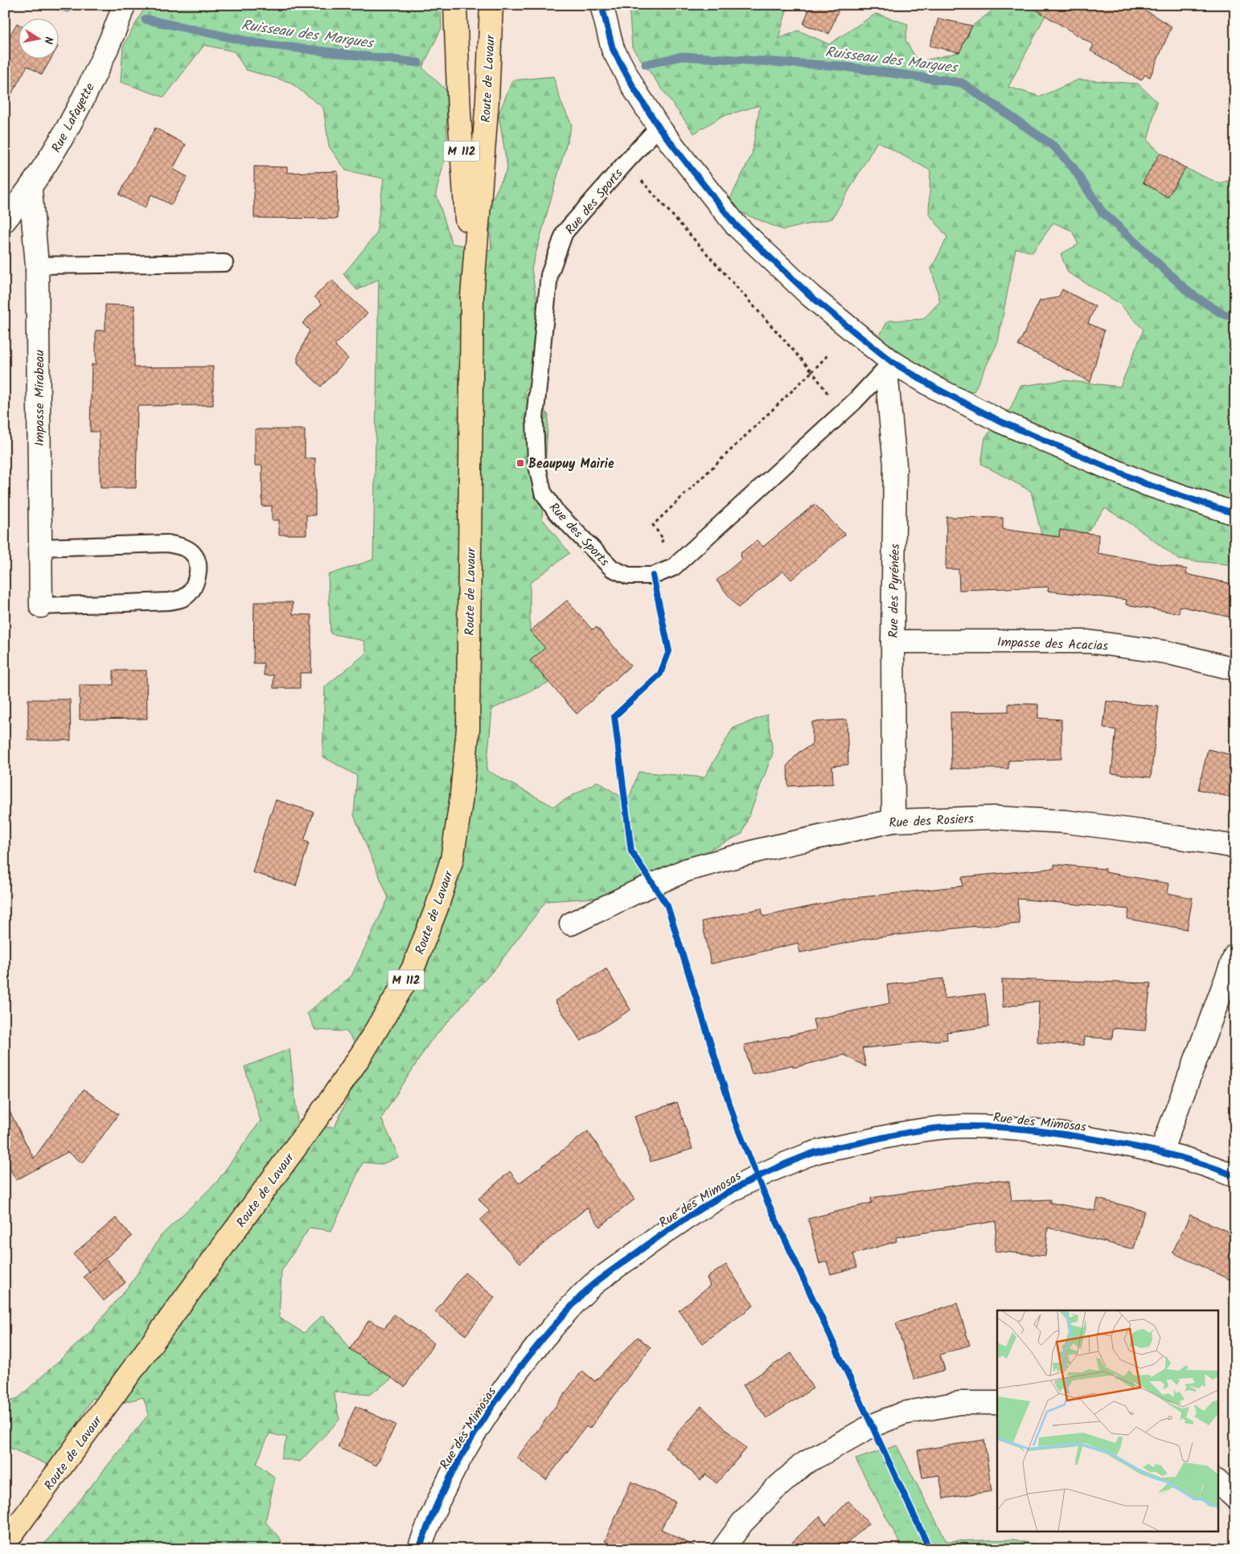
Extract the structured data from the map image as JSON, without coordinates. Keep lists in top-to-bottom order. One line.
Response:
{"streets":{"main road":["Route de Lavaur","M 112"],"street":["Rue Lafayette","Impasse Mirabeau","Rue des Pyrénées","Impasse des Acacias","Rue des Rosiers","Rue des Mimosas"],"lane":["Rue des Sports"]},"crossings":[["Rue Lafayette","Impasse Mirabeau"],["Rue des Sports","Rue des Pyrénées"],["Rue des Pyrénées","Impasse des Acacias"],["Rue des Pyrénées","Rue des Rosiers"]],"water":["Ruisseau des Margues"],"places":{"transit":["Beaupuy Mairie"]},"north":"right"}
